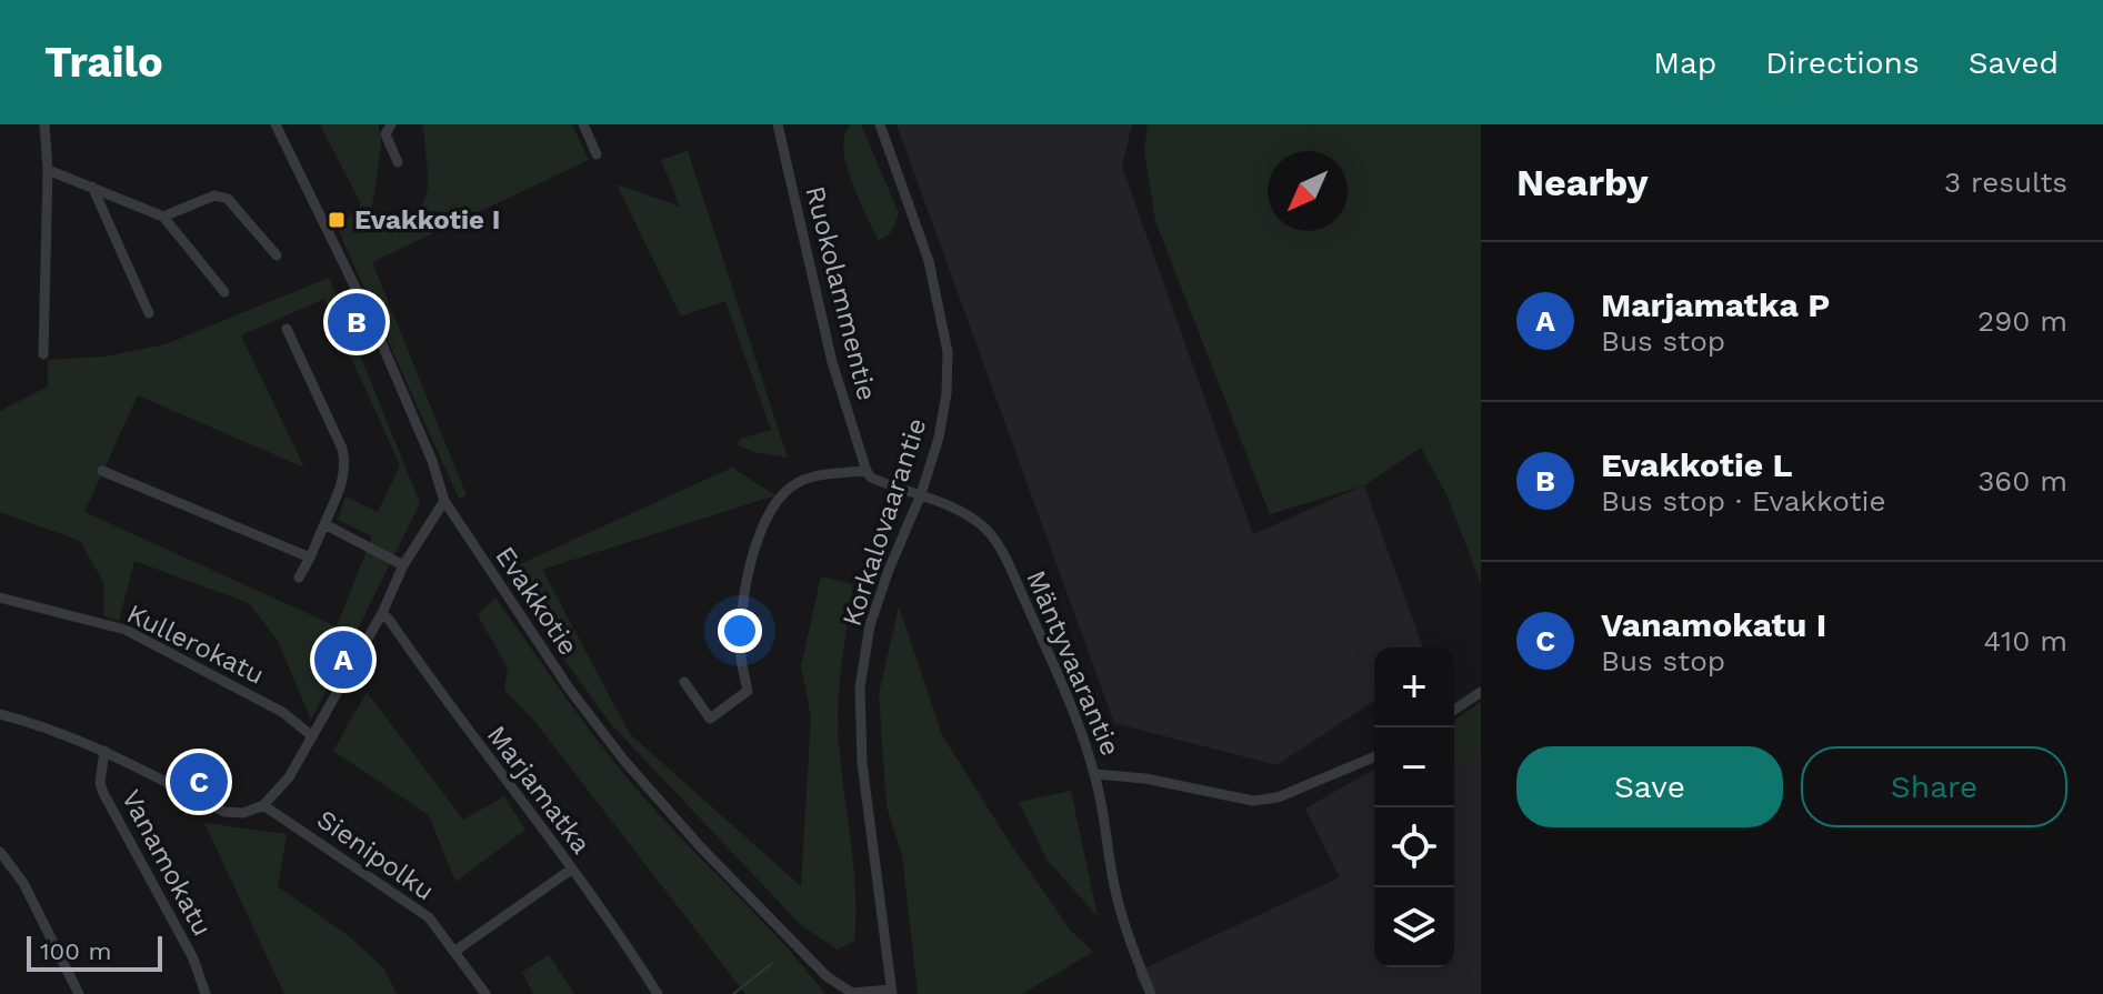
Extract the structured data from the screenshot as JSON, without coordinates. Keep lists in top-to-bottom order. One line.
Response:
{"streets":{"street":["Ruokolammentie","Korkalovaarantie","Evakkotie","Kullerokatu","Mäntyvaarantie","Marjamatka","Sienipolku","Vanamokatu"]},"crossings":[["Ruokolammentie","Mäntyvaarantie"],["Korkalovaarantie","Evakkotie"],["Korkalovaarantie","Mäntyvaarantie"]],"places":{"transit":["Evakkotie I"]},"scale_bar":"100 m","north":"bottom left","page":{"header":"Trailo","nav":["Map","Directions","Saved"],"heading":["Nearby","3 results"],"list":[{"mark":"A","name":"Marjamatka P","note":"Bus stop","value":"290 m"},{"mark":"B","name":"Evakkotie L","note":"Bus stop · Evakkotie","value":"360 m"},{"mark":"C","name":"Vanamokatu I","note":"Bus stop","value":"410 m"}],"pins":["B","A","C"],"map_buttons":["+","−"],"buttons":["Save","Share"],"scale":"100 m"}}
